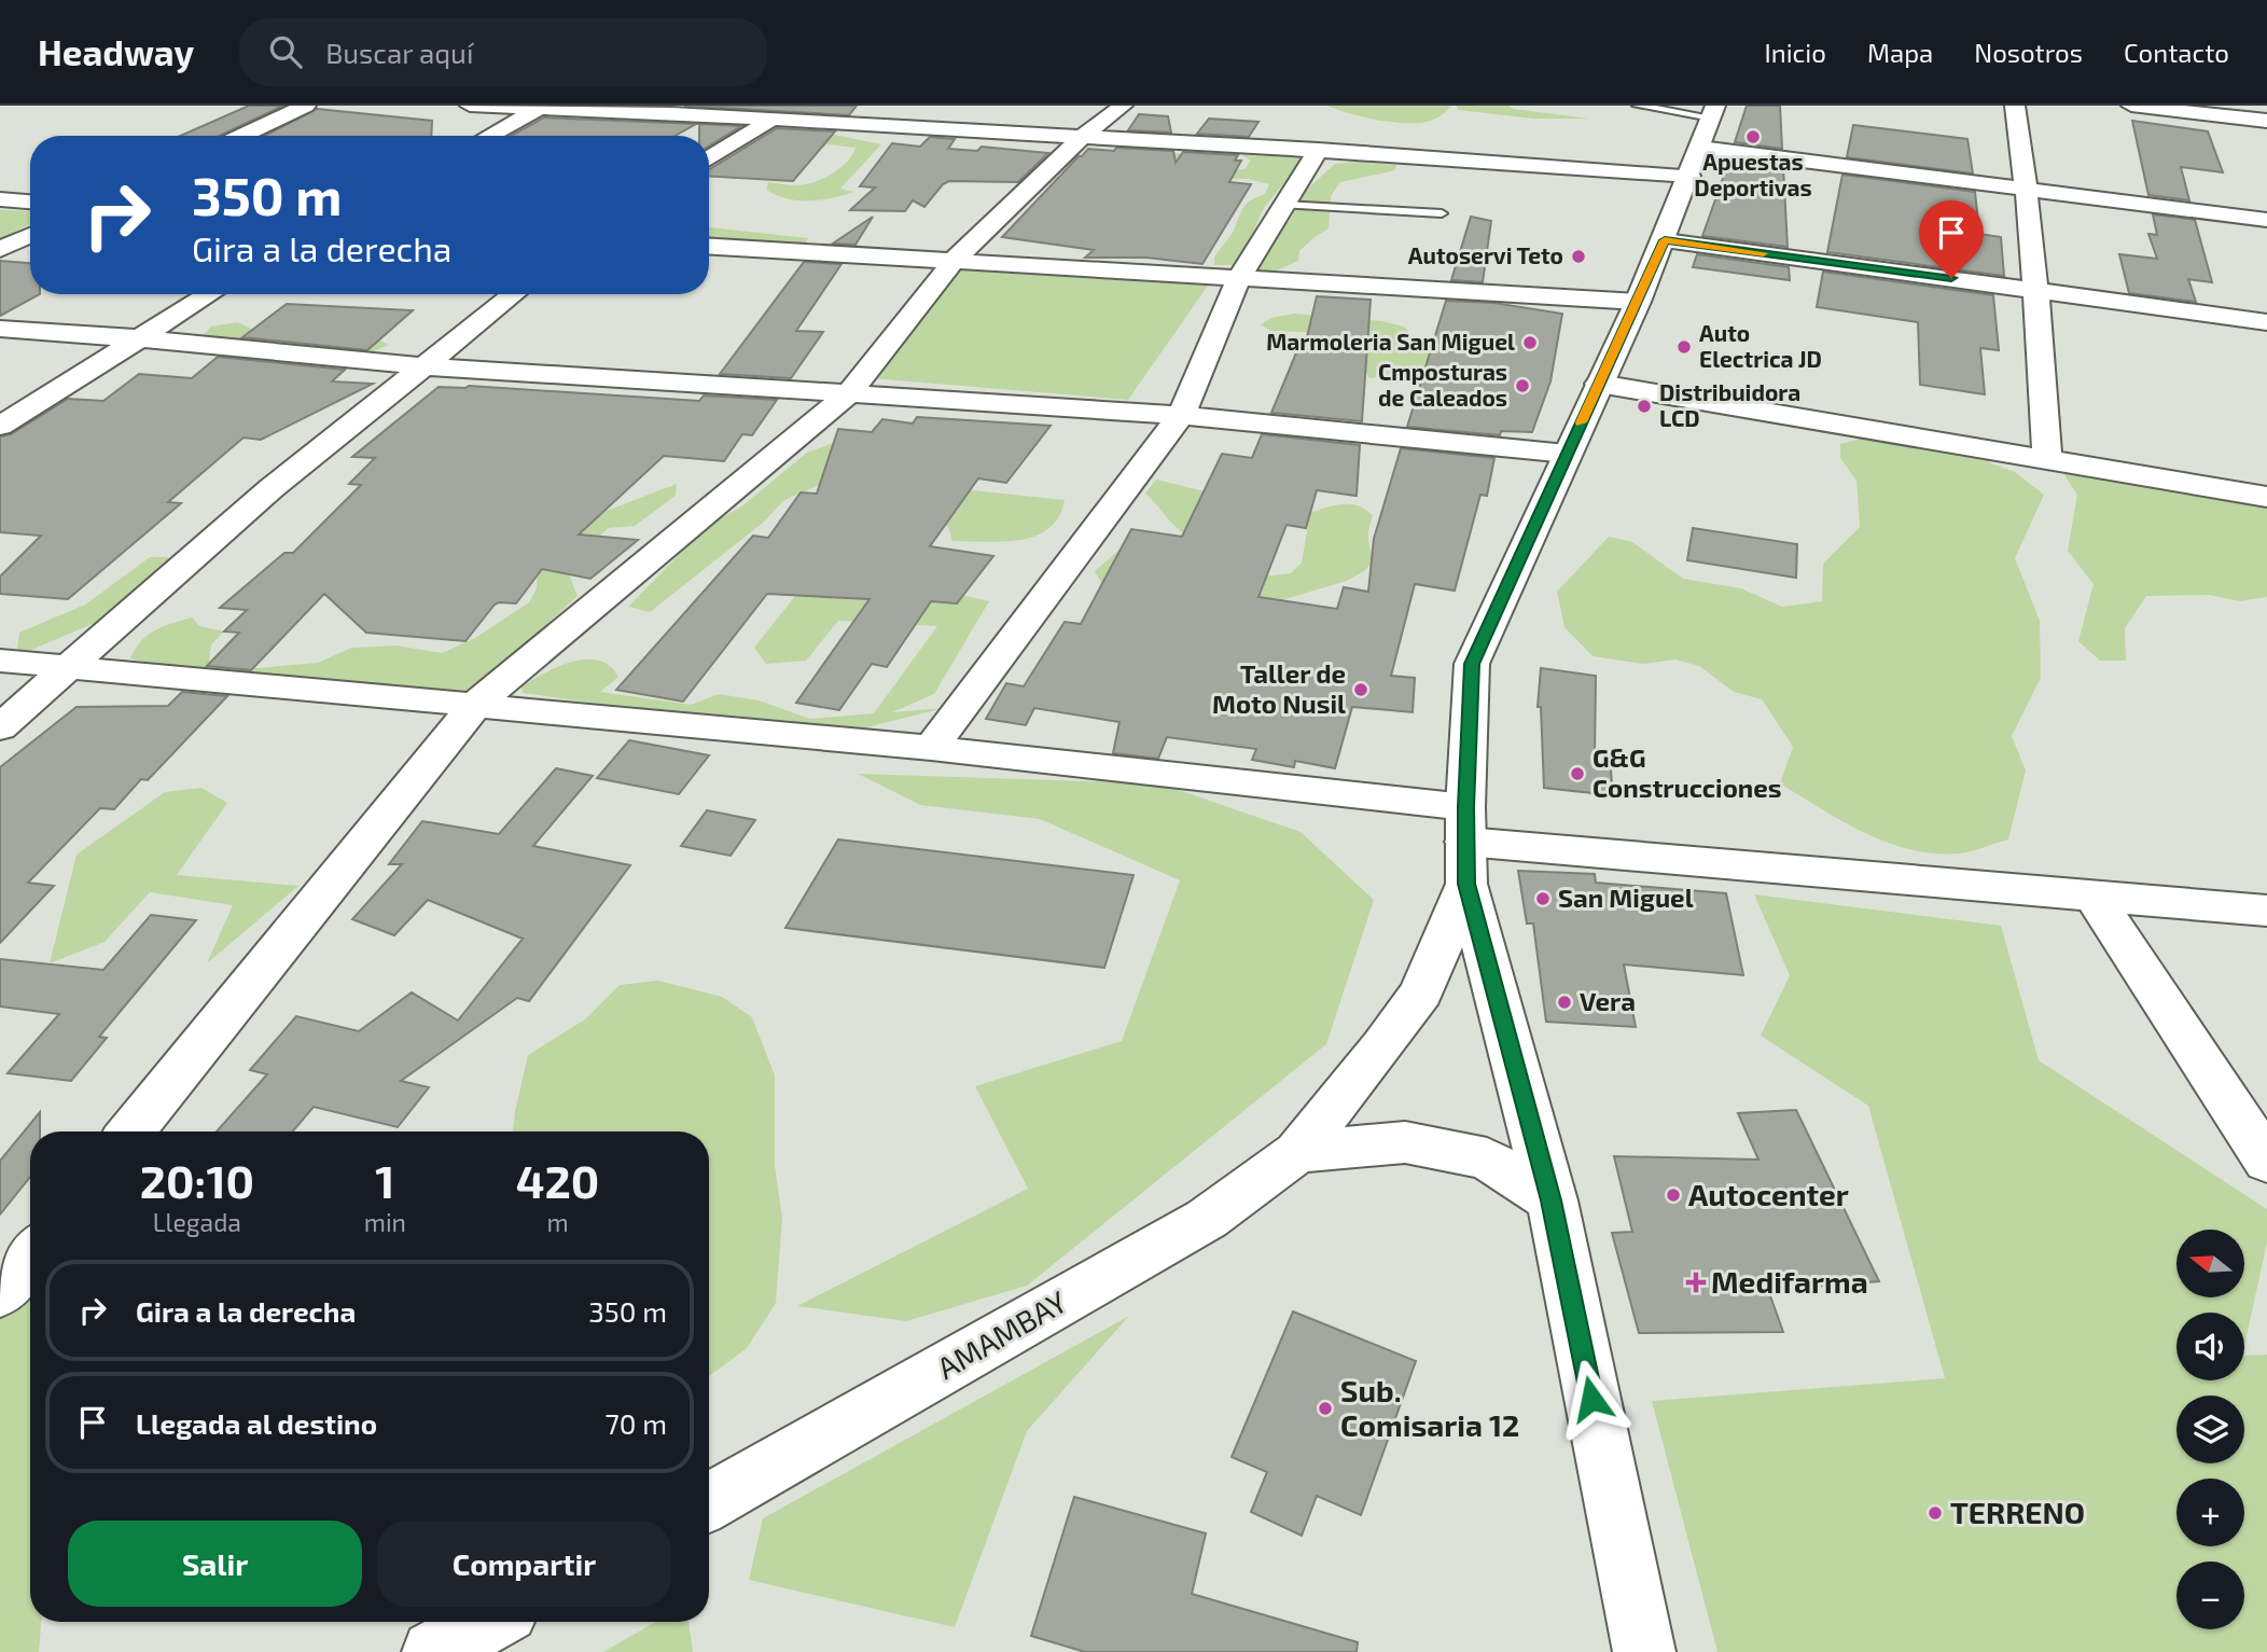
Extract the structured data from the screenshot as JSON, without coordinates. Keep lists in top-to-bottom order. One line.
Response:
{"streets":{"street":["AMAMBAY"]},"places":{"other":["Apuestas Deportivas","Autoservi Teto","Marmoleria San Miguel","Auto Electrica JD","Cmposturas de Caleados","Distribuidora LCD","Taller de Moto Nusil","G&G Construcciones","San Miguel","Vera","Autocenter","Sub. Comisaria 12","TERRENO"],"health":["Medifarma"]},"north":"left","page":{"header":"Headway","search":"Buscar aquí","nav":["Inicio","Mapa","Nosotros","Contacto"],"turn":["350 m","Gira a la derecha"],"eta":["20:10","Llegada","1","min","420","m"],"map_buttons":["+","−"],"list":[{"name":"Gira a la derecha","value":"350 m"},{"name":"Llegada al destino","value":"70 m"}],"buttons":["Salir","Compartir"]}}
